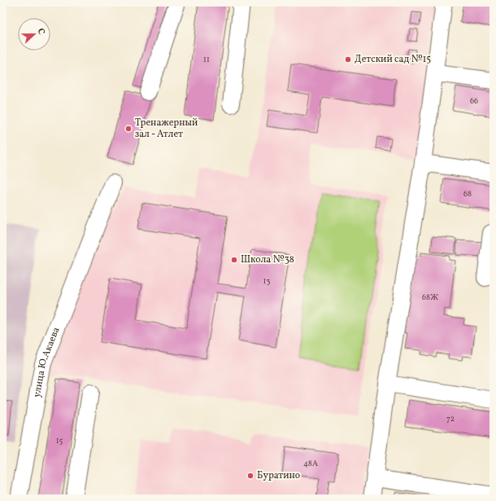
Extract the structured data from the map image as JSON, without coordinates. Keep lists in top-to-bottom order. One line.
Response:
{"streets":{"street":["улица Ю.Акаева"]},"places":["Детский сад №15","Тренажерный зал - Атлет","Школа №38","Буратино"],"house_numbers":["11","66","68","13","68Ж","72","15","48А"],"north":"right"}
